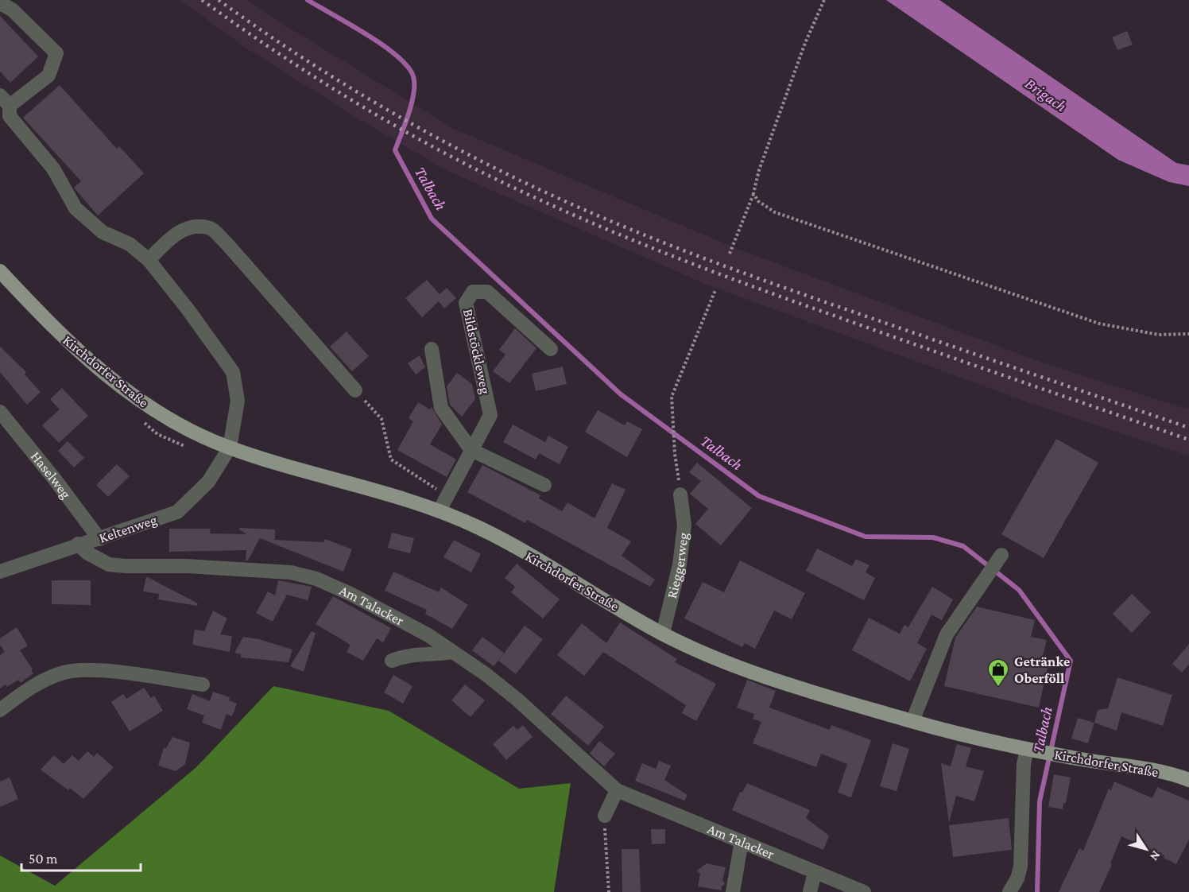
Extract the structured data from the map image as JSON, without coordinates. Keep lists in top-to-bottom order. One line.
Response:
{"streets":{"main road":["Kirchdorfer Straße"],"street":["Bildstöckleweg","Haselweg","Keltenweg","Rieggerweg","Am Talacker"]},"crossings":[["Bildstöckleweg","Kirchdorfer Straße"],["Kirchdorfer Straße","Keltenweg"],["Kirchdorfer Straße","Rieggerweg"],["Haselweg","Keltenweg"],["Keltenweg","Am Talacker"]],"water":["Brigach","Talbach"],"places":{"shop":["Getränke Oberföll"]},"scale_bar":"50 m","north":"bottom right"}
